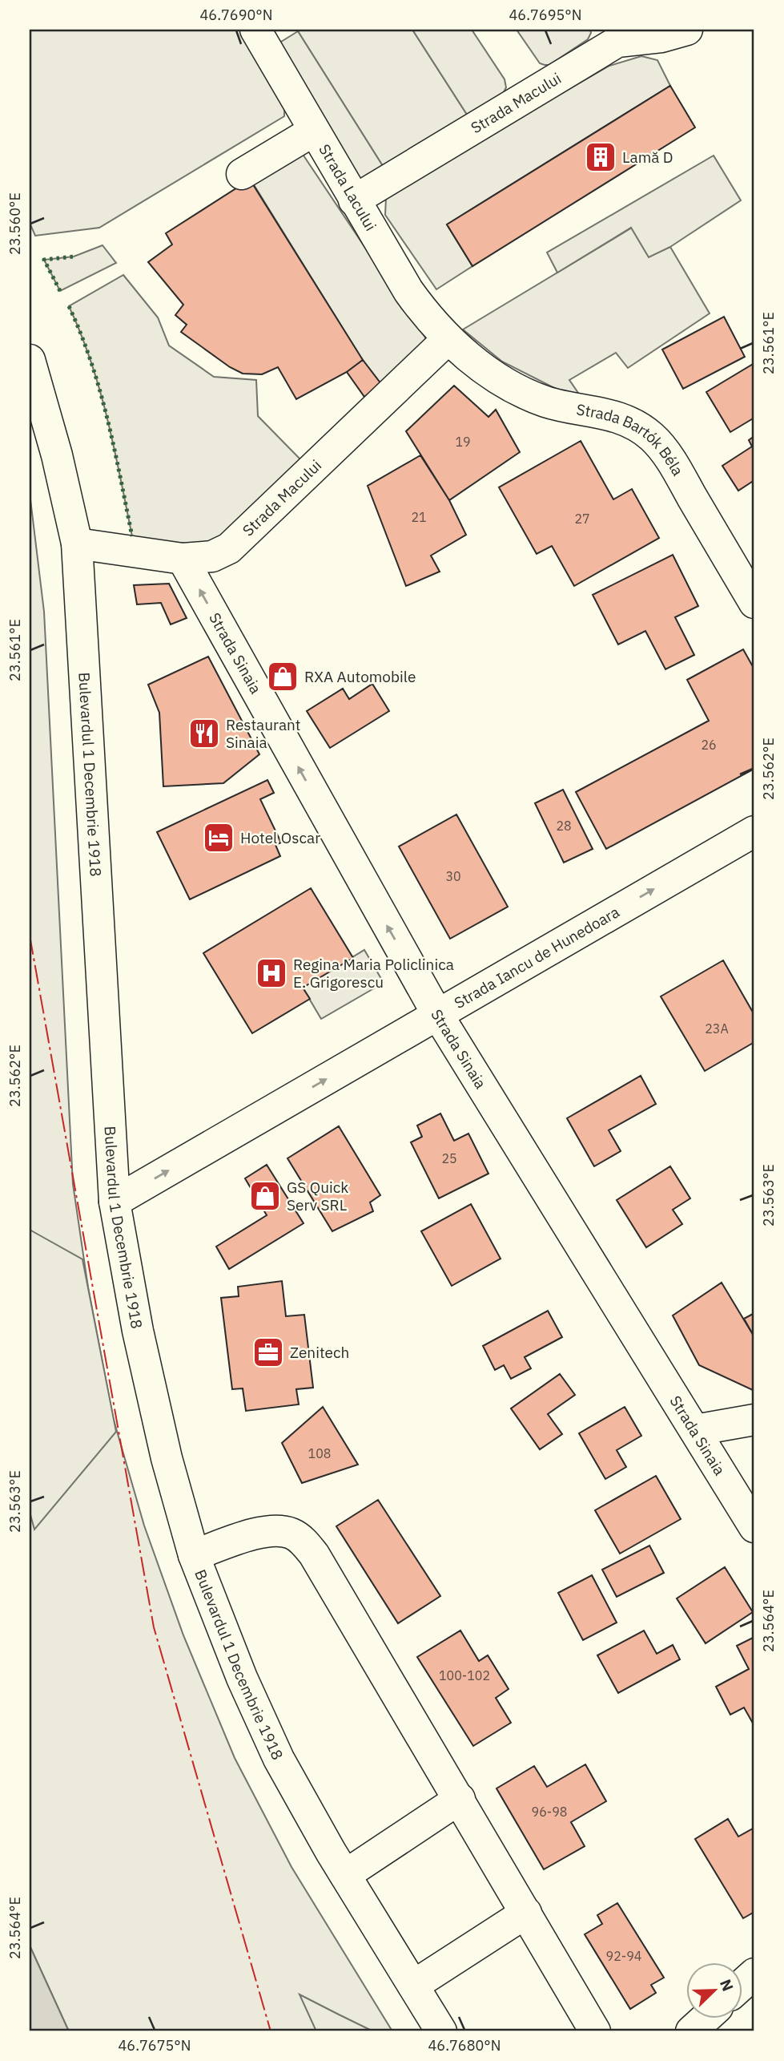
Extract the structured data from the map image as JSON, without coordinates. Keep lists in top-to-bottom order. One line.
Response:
{"streets":{"street":["Strada Macului","Strada Lacului","Strada Bartók Béla","Strada Sinaia","Bulevardul 1 Decembrie 1918","Strada Iancu de Hunedoara"]},"crossings":[["Strada Macului","Strada Lacului"],["Strada Macului","Strada Bartók Béla"],["Strada Macului","Strada Sinaia"],["Strada Macului","Bulevardul 1 Decembrie 1918"],["Strada Lacului","Strada Bartók Béla"],["Strada Sinaia","Strada Iancu de Hunedoara"],["Bulevardul 1 Decembrie 1918","Strada Iancu de Hunedoara"]],"one_way":["Strada Sinaia","Strada Iancu de Hunedoara"],"places":{"building":["Lamă D"],"shop":["RXA Automobile","GS Quick Serv SRL"],"restaurant":["Restaurant Sinaia"],"hotel":["Hotel Oscar"],"hospital":["Regina Maria Policlinica E. Grigorescu"],"office":["Zenitech"]},"house_numbers":["19","21","27","26","28","30","23A","25","108","100-102","96-98","92-94"],"north":"top right","coordinates":["46.7690°N","46.7695°N","23.560°E","23.561°E","23.562°E","23.563°E","23.564°E","46.7675°N","46.7680°N"]}
